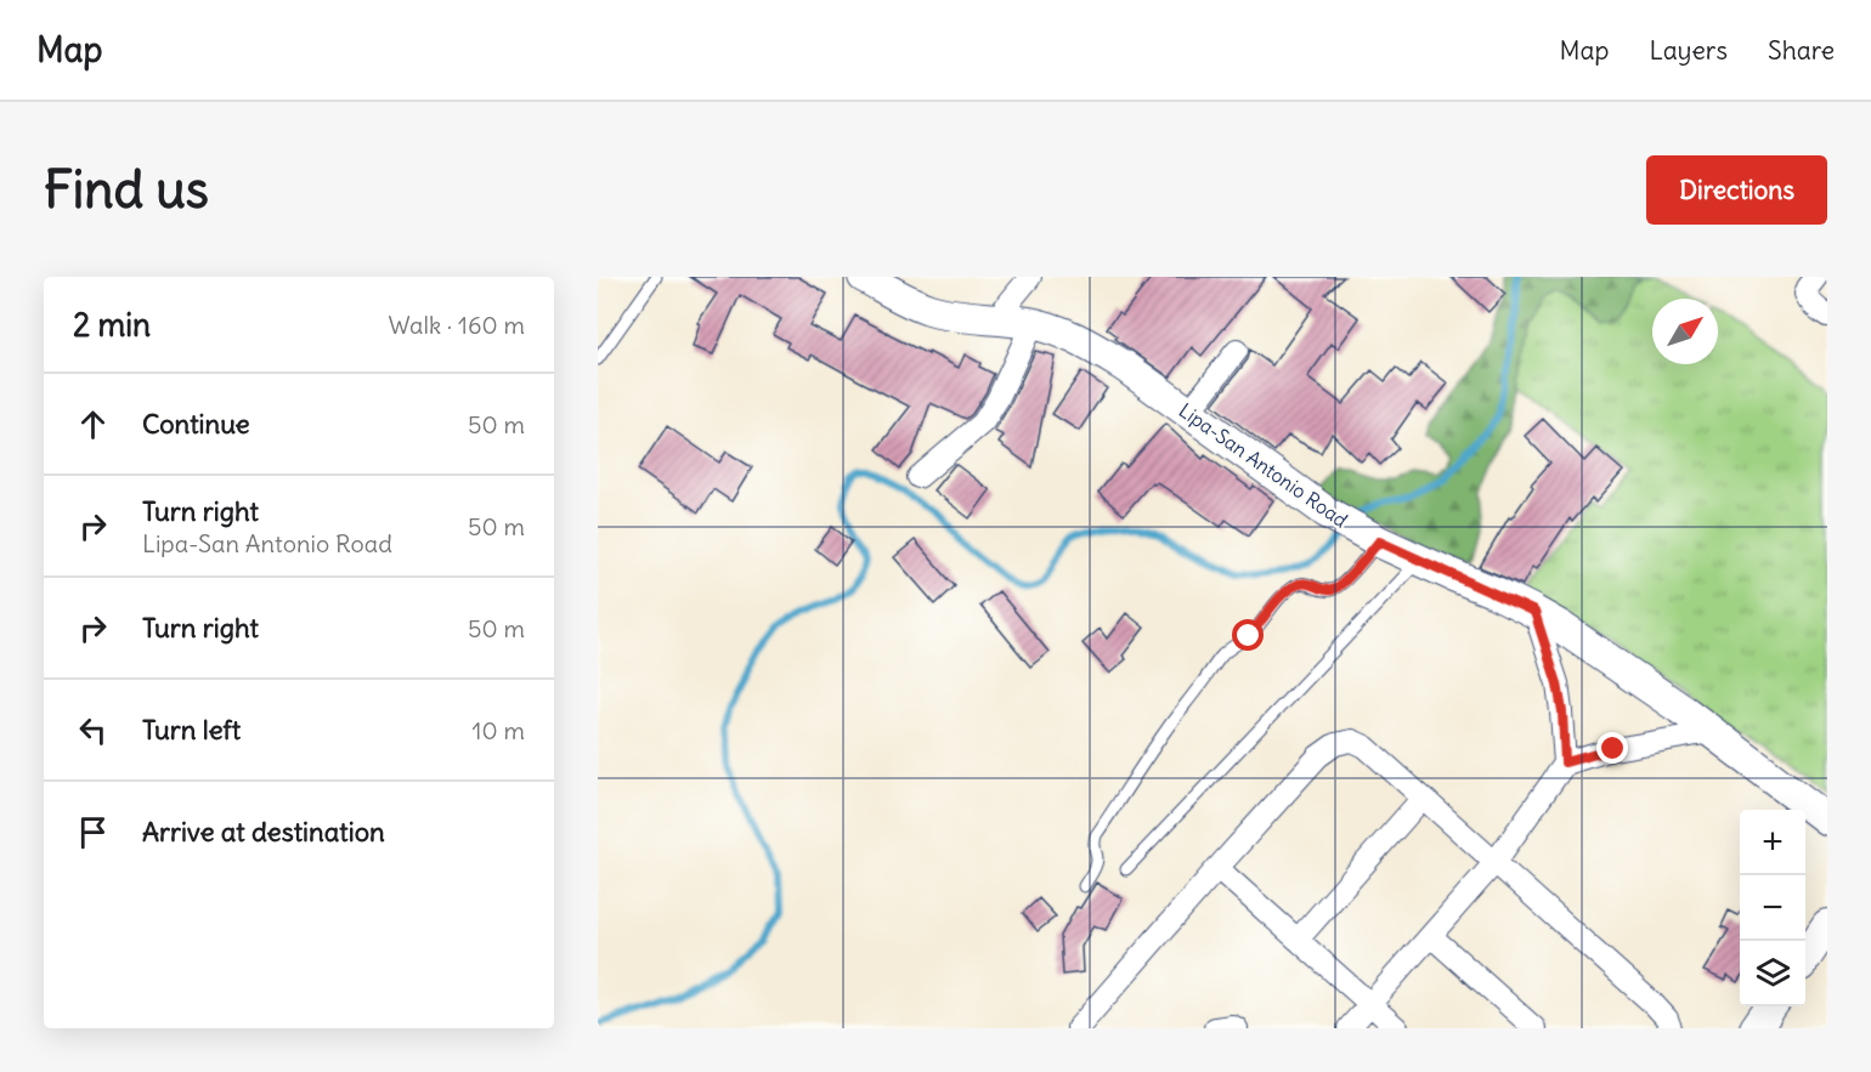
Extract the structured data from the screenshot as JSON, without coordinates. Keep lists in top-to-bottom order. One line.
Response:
{"streets":{"main road":["Lipa-San Antonio Road"]},"north":"top right","page":{"header":"Map","nav":["Map","Layers","Share"],"buttons":"Directions","title":"Find us","heading":["2 min","Walk · 160 m"],"list":[["Continue","50 m"],["Turn right","Lipa-San Antonio Road","50 m"],["Turn right","50 m"],["Turn left","10 m"],"Arrive at destination"],"map_buttons":["+","−"]}}
